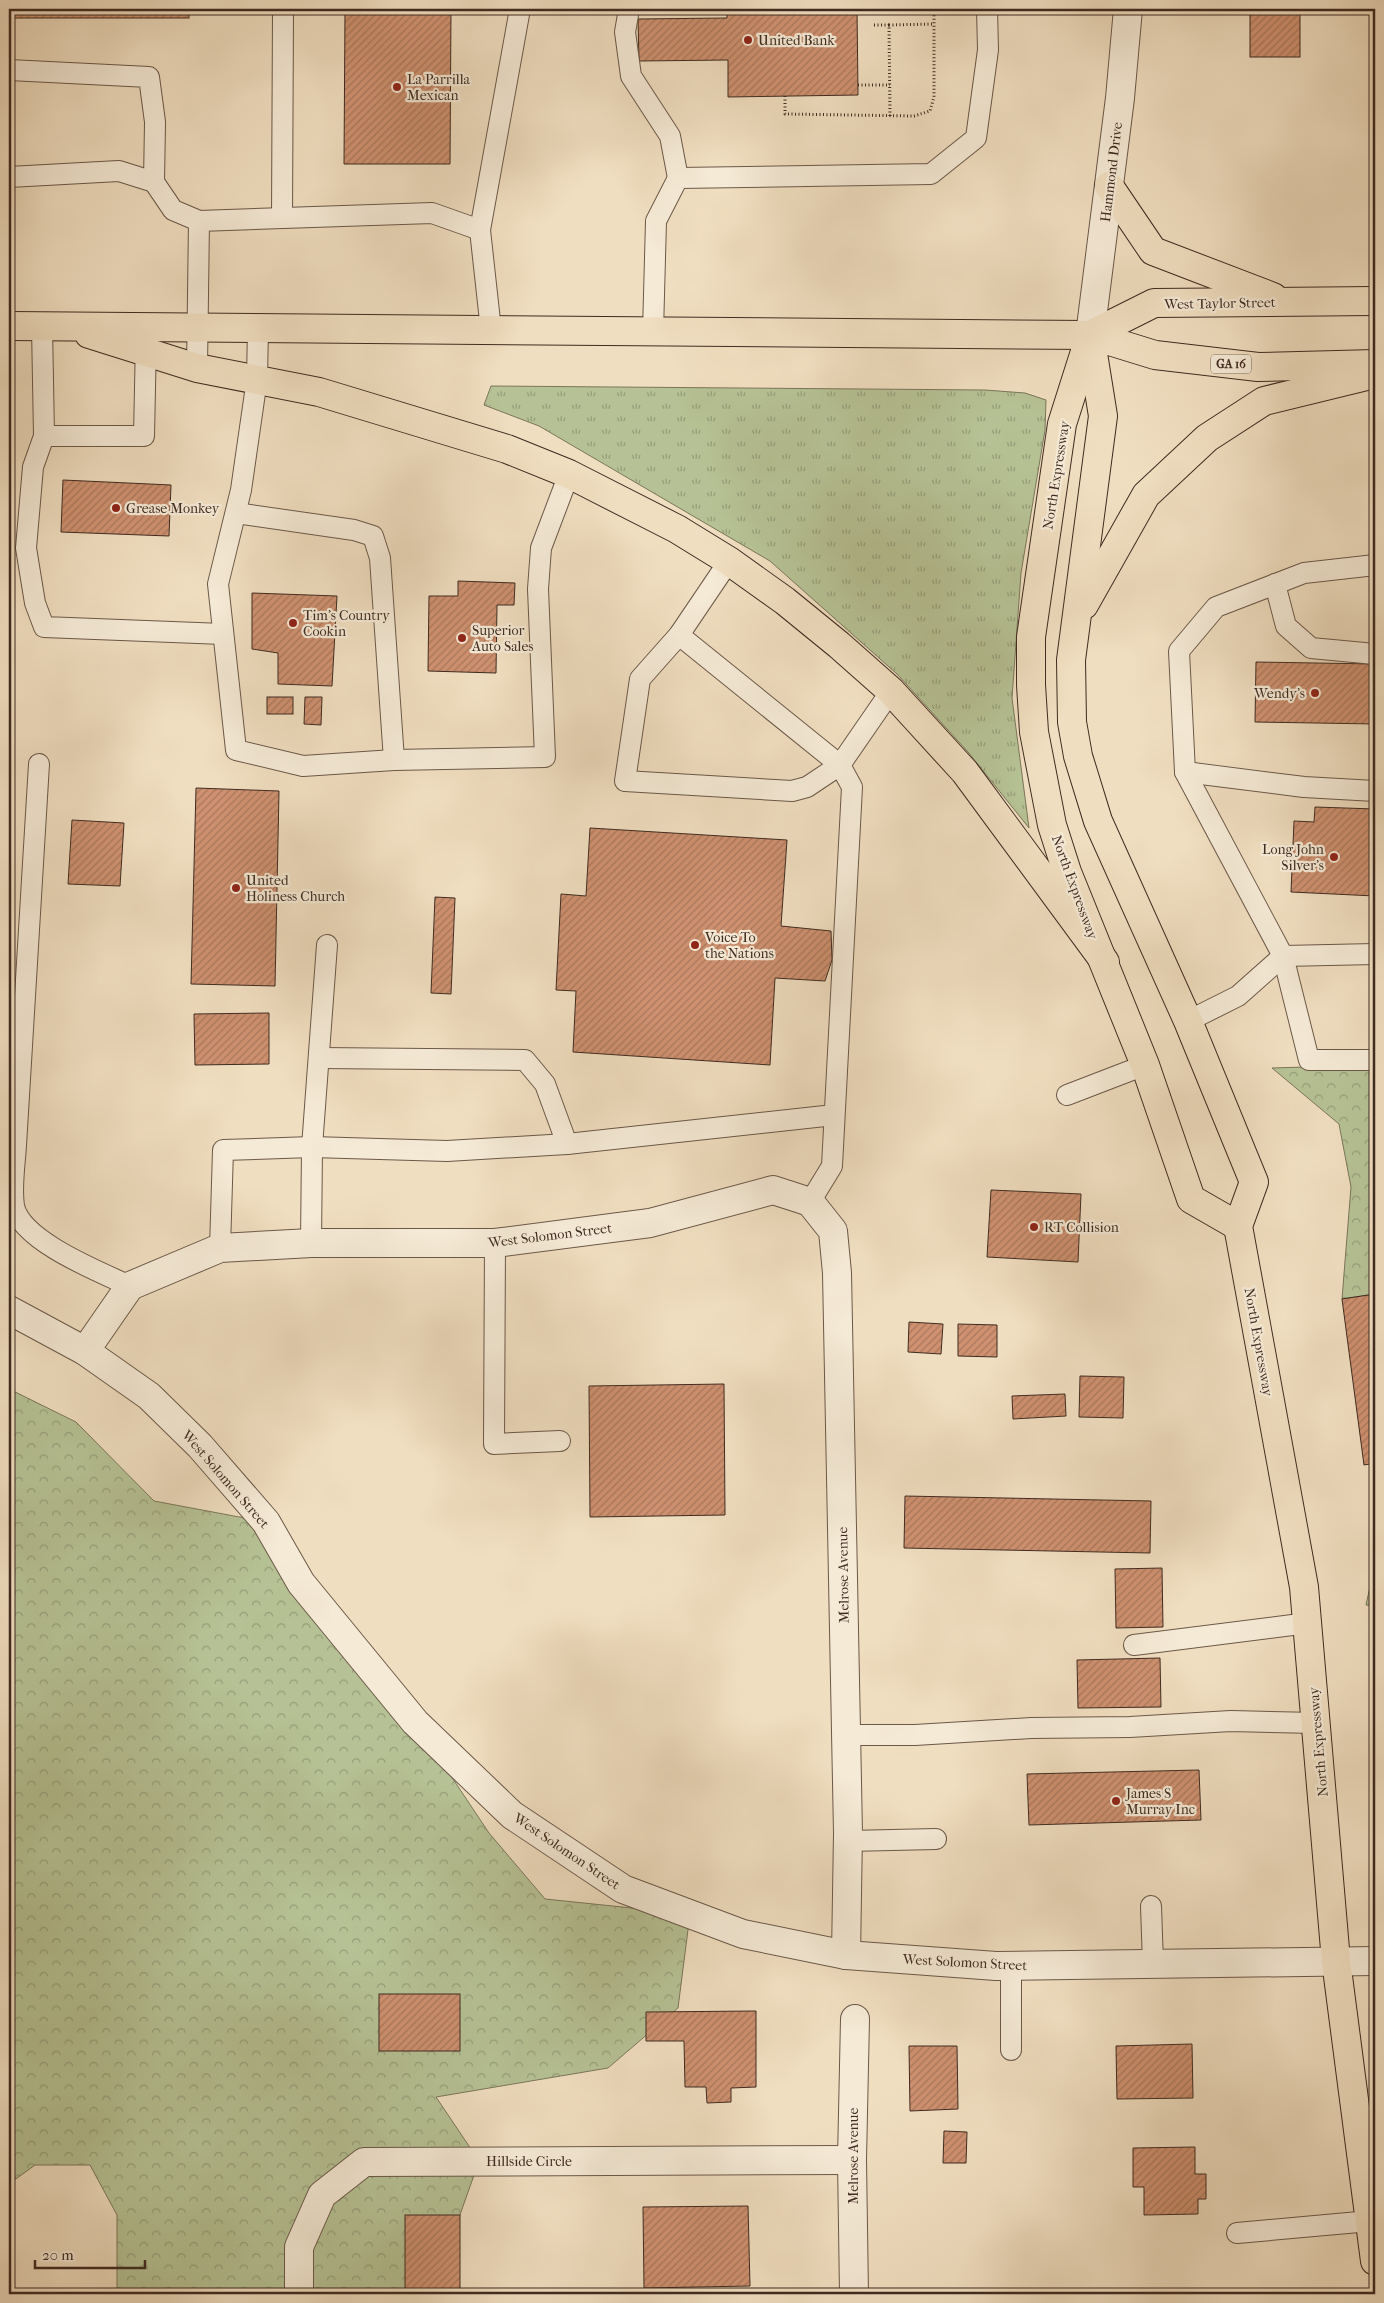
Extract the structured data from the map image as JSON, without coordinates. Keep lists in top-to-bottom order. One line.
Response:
{"streets":{"main road":["West Taylor Street","GA 16","North Expressway"],"street":["Hammond Drive","West Solomon Street","Melrose Avenue","Hillside Circle"]},"crossings":[["Hammond Drive","West Taylor Street"],["Hammond Drive","GA 16"],["Hammond Drive","North Expressway"],["West Taylor Street","GA 16"],["West Taylor Street","North Expressway"],["GA 16","North Expressway"],["North Expressway","West Solomon Street"],["West Solomon Street","Melrose Avenue"],["Melrose Avenue","Hillside Circle"]],"places":["United Bank","La Parrilla Mexican","Grease Monkey","Tim's Country Cookin","Superior Auto Sales","Wendy's","Long John Silver's","United Holiness Church","Voice To the Nations","RT Collision","James S Murray Inc"],"scale_bar":"20 m"}
